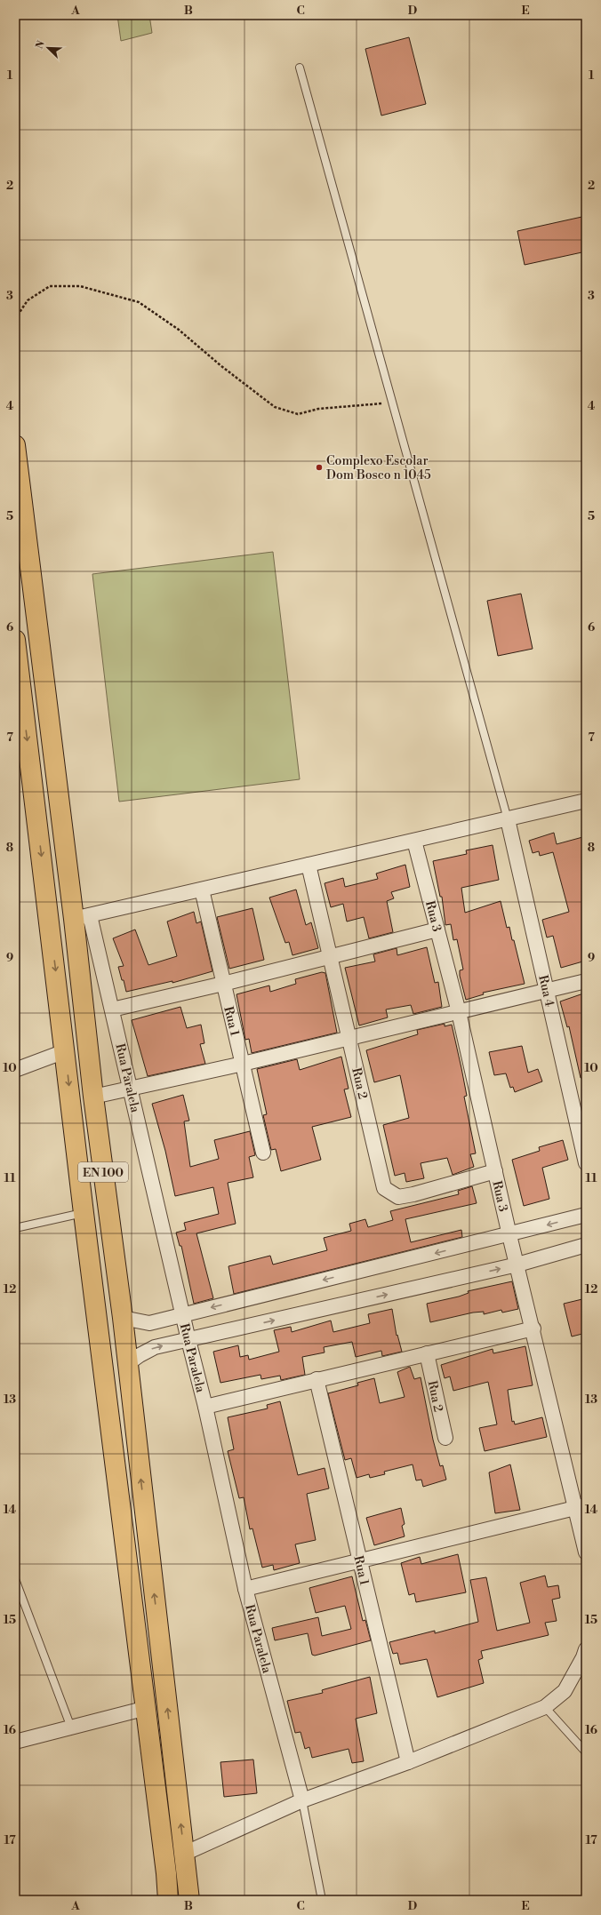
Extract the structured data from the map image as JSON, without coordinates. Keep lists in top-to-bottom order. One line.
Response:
{"streets":{"main road":["EN 100"],"street":["Rua 3","Rua 4","Rua 1","Rua Paralela","Rua 2"]},"crossings":[["Rua 3","Rua 2"],["Rua Paralela","EN 100"]],"places":["Complexo Escolar Dom Bosco n 1045"],"north":"top left","grid":{"columns":["A","B","C","D","E"],"rows":["1","2","3","4","5","6","7","8","9","10","11","12","13","14","15","16","17"]}}
